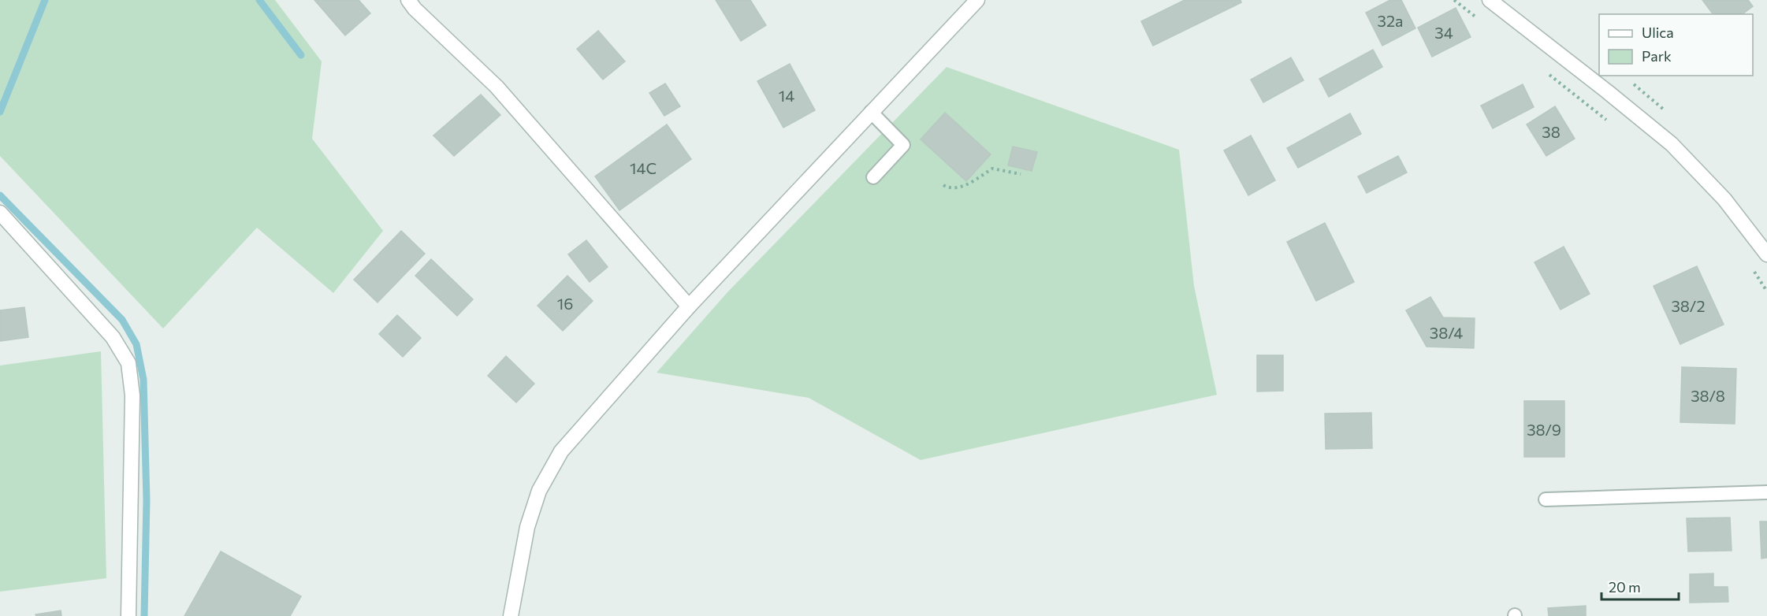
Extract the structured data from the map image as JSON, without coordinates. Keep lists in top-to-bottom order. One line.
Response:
{"house_numbers":["32a","34","14","38","14C","16","38/2","38/4","38/8","38/9"],"legend":["Ulica","Park"],"scale_bar":"20 m"}
